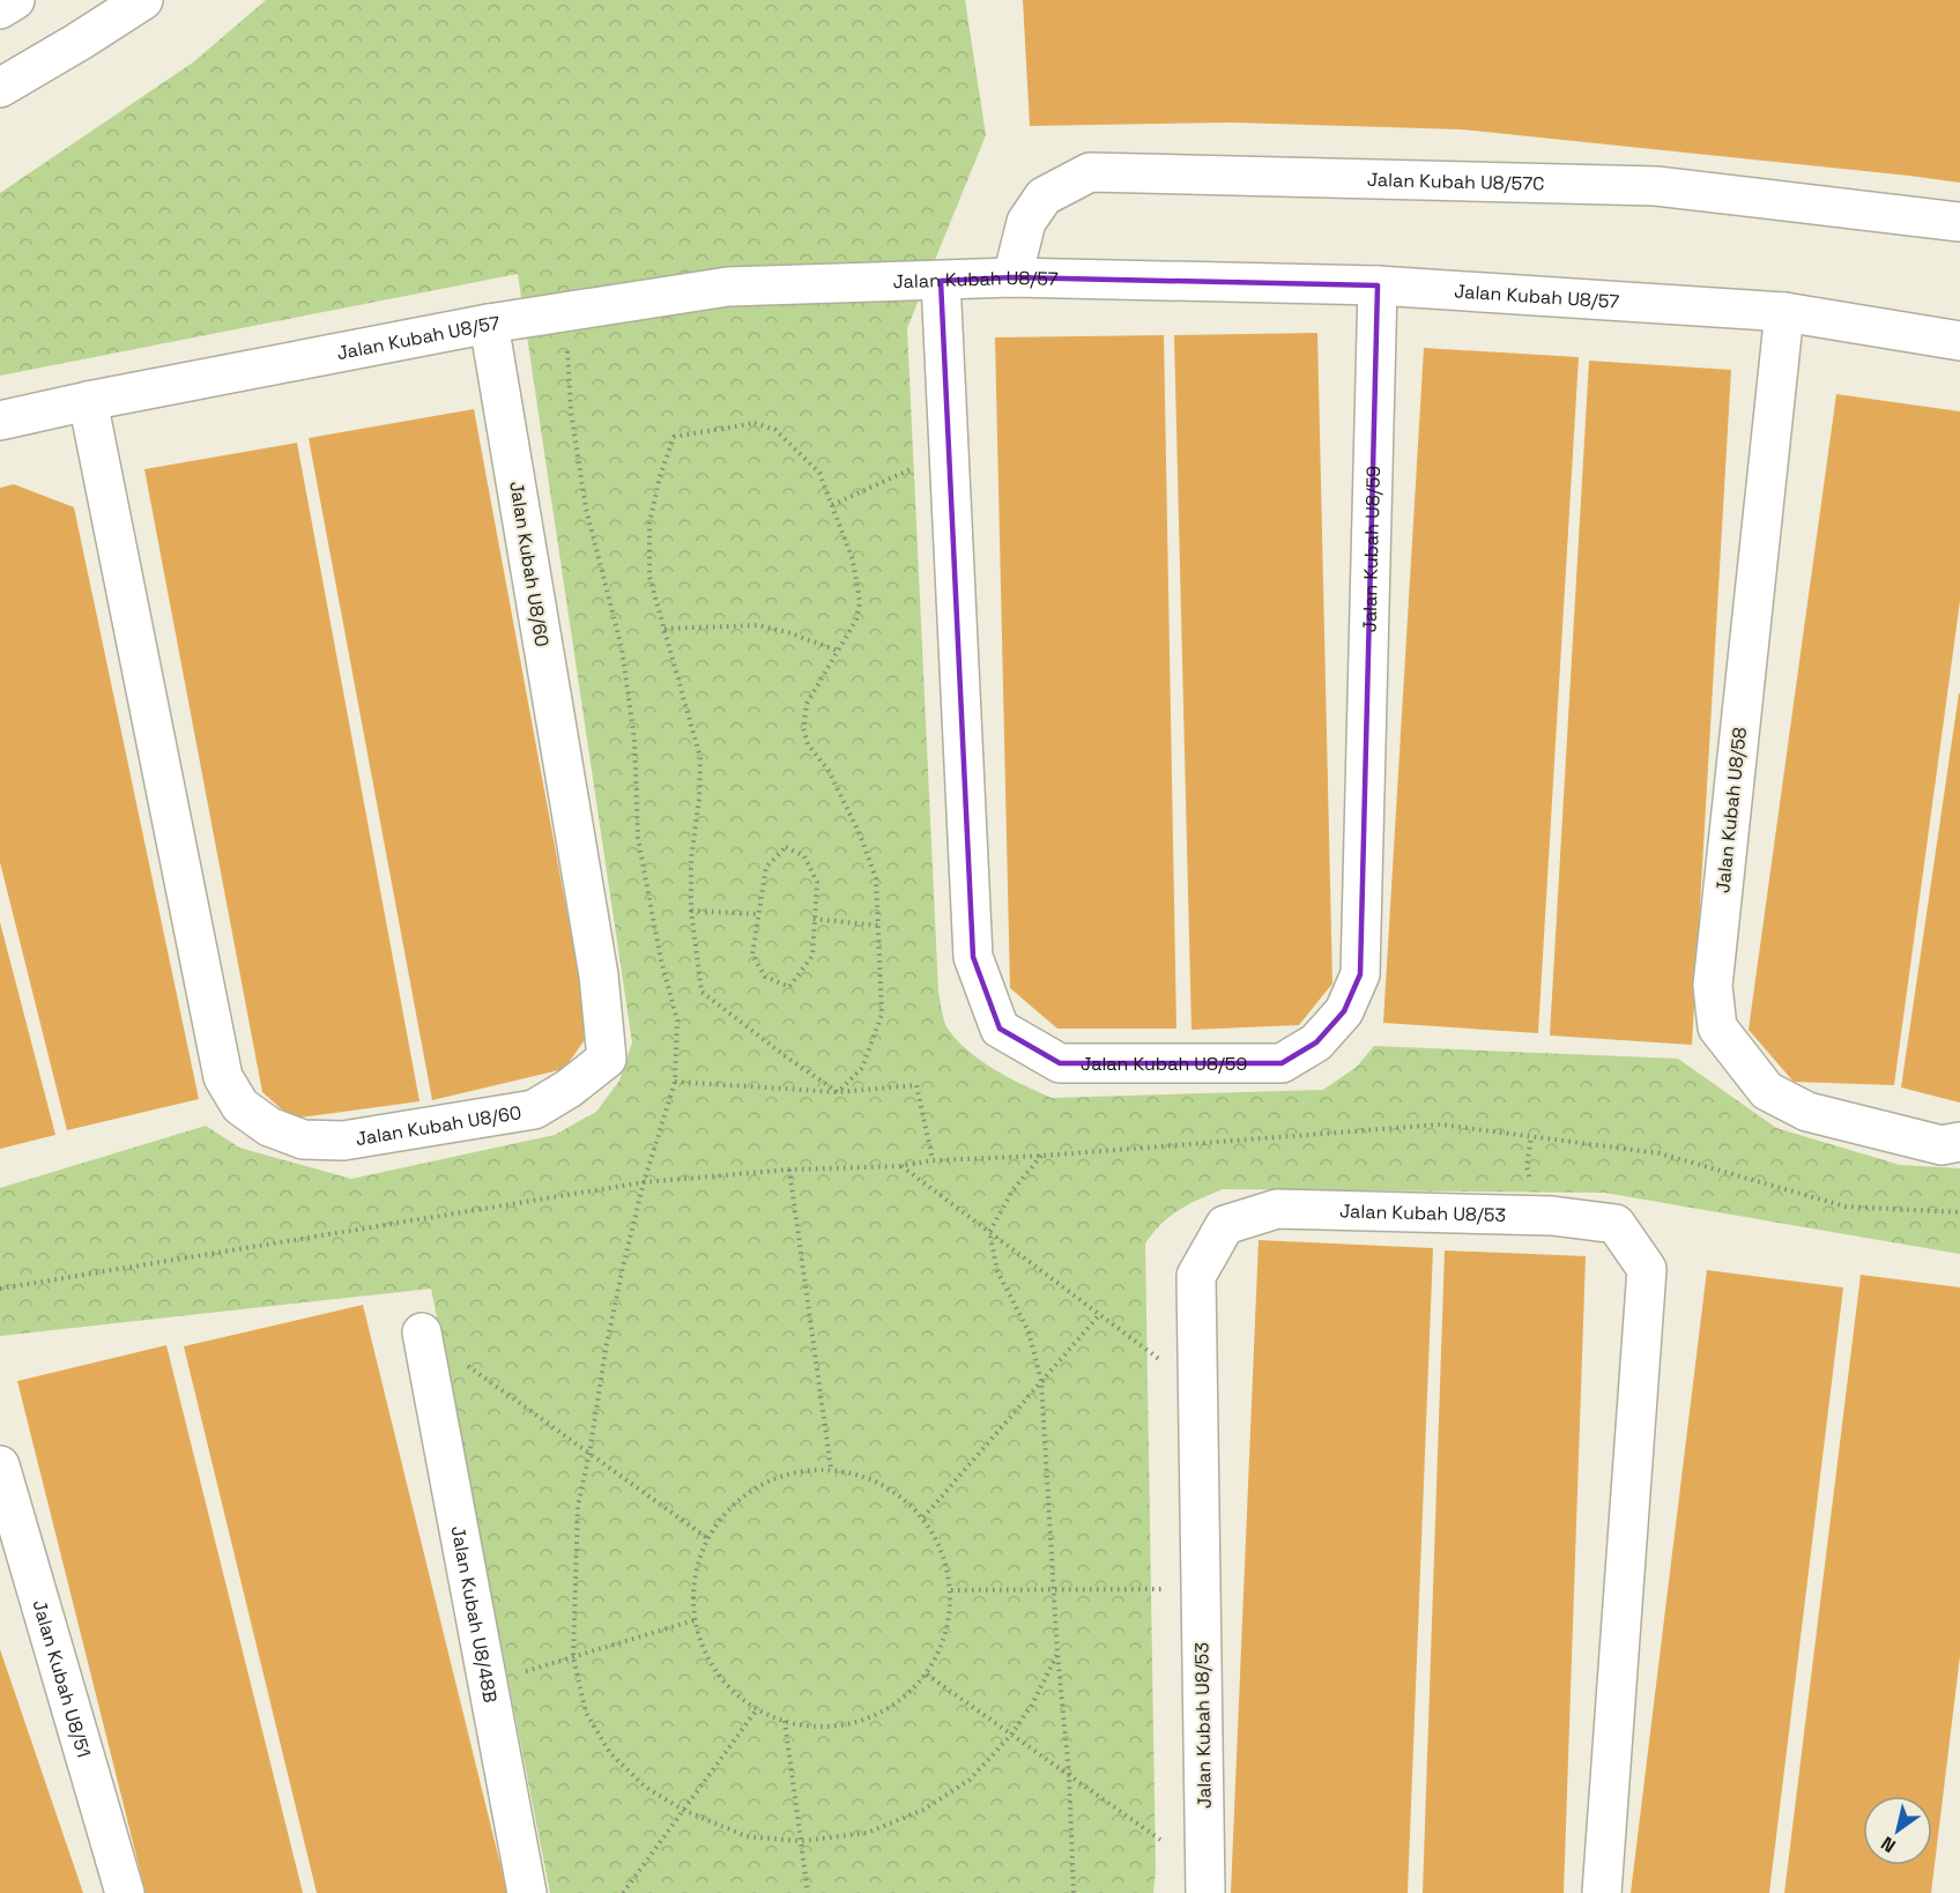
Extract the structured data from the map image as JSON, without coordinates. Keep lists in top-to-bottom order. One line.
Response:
{"streets":{"street":["Jalan Kubah U8/57C","Jalan Kubah U8/57","Jalan Kubah U8/59","Jalan Kubah U8/60","Jalan Kubah U8/58","Jalan Kubah U8/53","Jalan Kubah U8/48B","Jalan Kubah U8/51"]},"crossings":[["Jalan Kubah U8/57C","Jalan Kubah U8/57"],["Jalan Kubah U8/57","Jalan Kubah U8/59"],["Jalan Kubah U8/57","Jalan Kubah U8/60"],["Jalan Kubah U8/57","Jalan Kubah U8/58"]],"north":"bottom left"}
